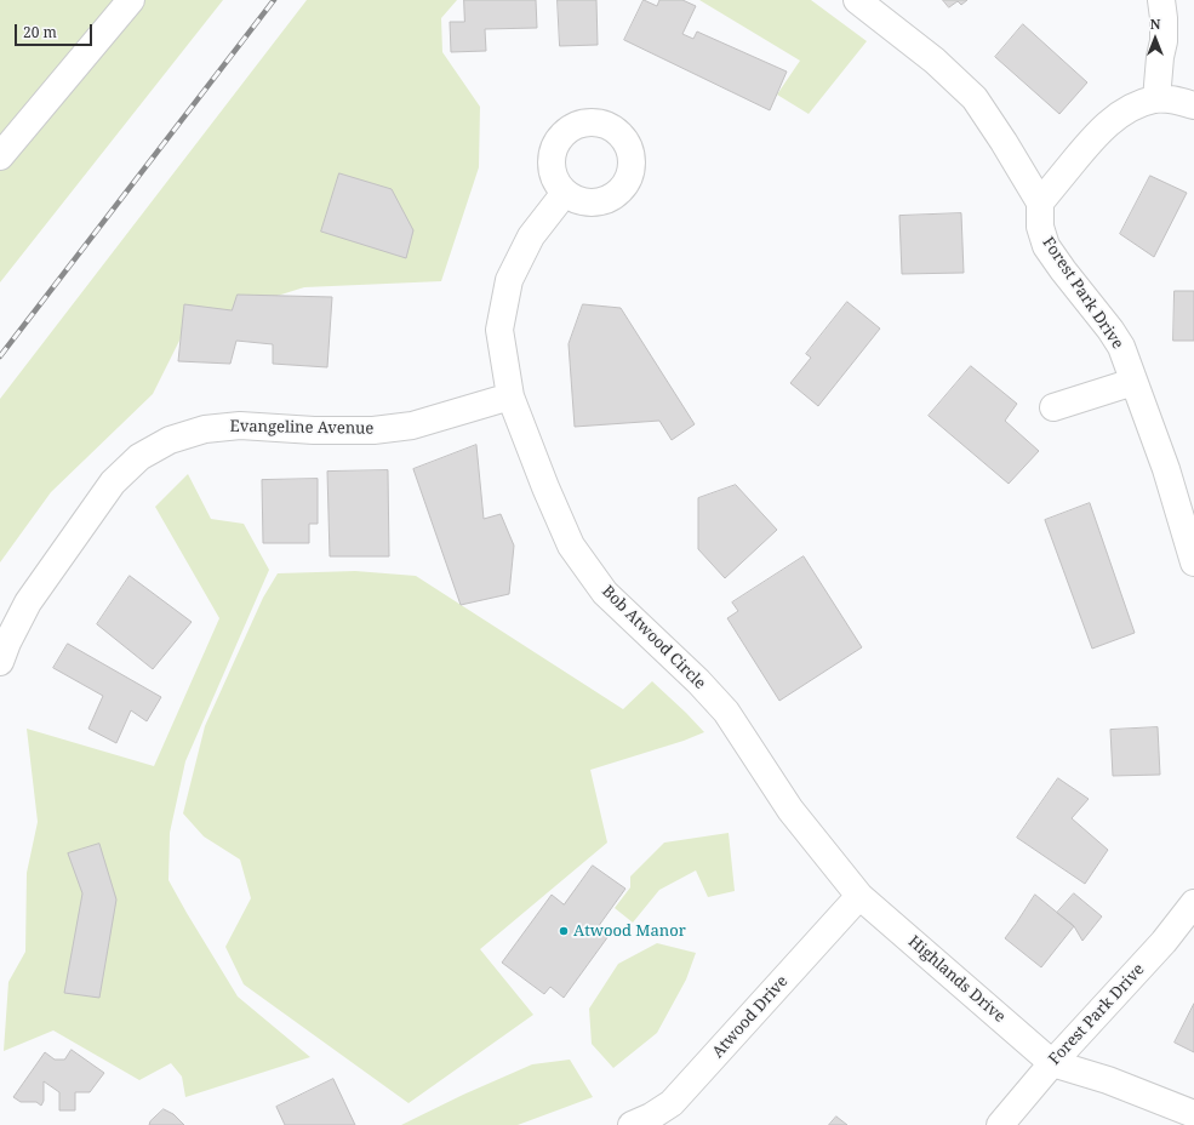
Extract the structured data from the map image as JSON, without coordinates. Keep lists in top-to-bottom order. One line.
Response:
{"streets":{"street":["Forest Park Drive","Evangeline Avenue","Bob Atwood Circle","Highlands Drive","Atwood Drive"]},"crossings":[["Forest Park Drive","Highlands Drive"],["Evangeline Avenue","Bob Atwood Circle"],["Bob Atwood Circle","Highlands Drive"],["Bob Atwood Circle","Atwood Drive"],["Highlands Drive","Atwood Drive"]],"places":["Atwood Manor"],"scale_bar":"20 m","north":"top"}
